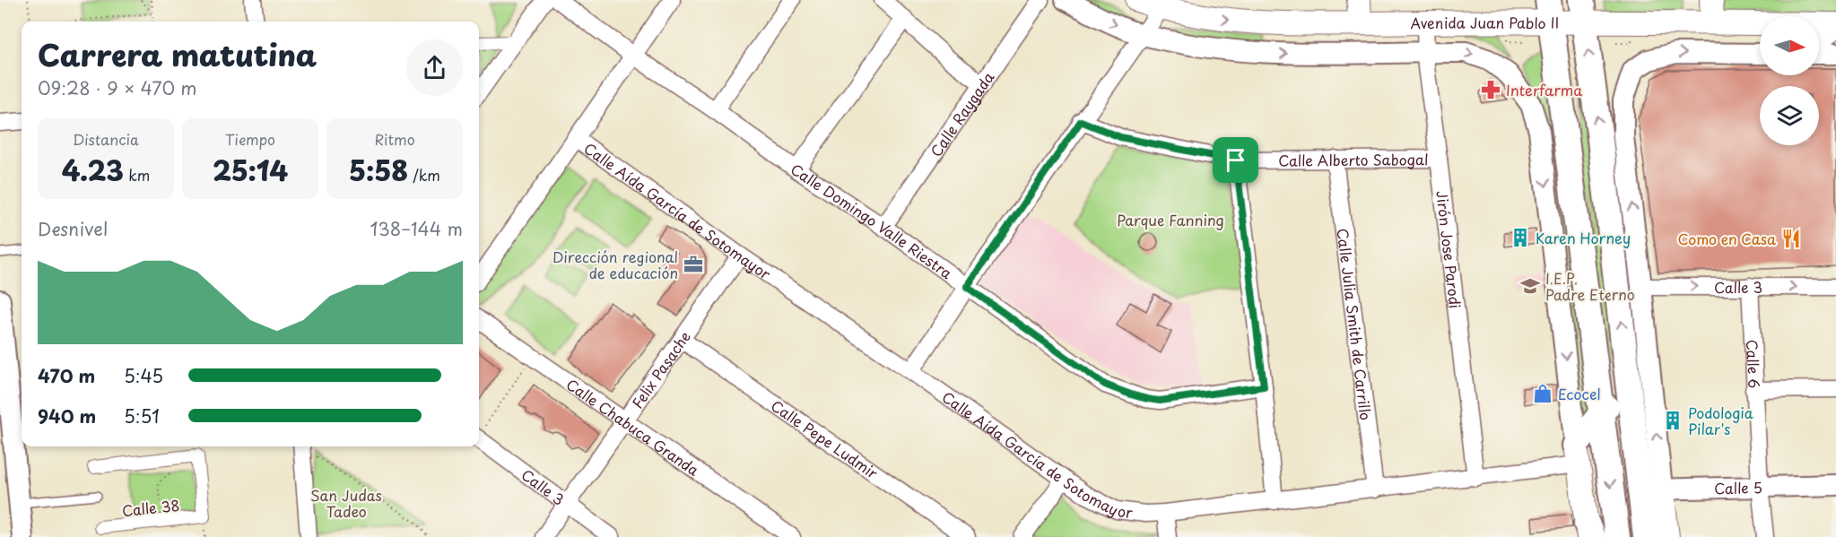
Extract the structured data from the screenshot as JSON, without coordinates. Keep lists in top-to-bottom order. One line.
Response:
{"streets":{"main road":["Avenida Juan Pablo II"],"street":["Calle Raygada","Calle Alberto Sabogal","Calle Aída García de Sotomayor","Calle Domingo Valle Riestra","Jirón Jose Parodi","Calle 3","Calle Julia Smith de Carrillo","Calle 6","Felix Pasache","Calle Chabuca Granda","Calle Pepe Ludmir","Calle 5","Calle 38"]},"crossings":[["Avenida Juan Pablo II","Calle Aída García de Sotomayor"],["Avenida Juan Pablo II","Jirón Jose Parodi"],["Calle Raygada","Calle Domingo Valle Riestra"],["Calle Alberto Sabogal","Jirón Jose Parodi"],["Calle Alberto Sabogal","Calle Julia Smith de Carrillo"],["Calle Aída García de Sotomayor","Jirón Jose Parodi"],["Calle Aída García de Sotomayor","Calle Julia Smith de Carrillo"],["Calle Aída García de Sotomayor","Felix Pasache"],["Calle 3","Calle 6"],["Calle 3","Felix Pasache"],["Calle 6","Calle 5"],["Felix Pasache","Calle Chabuca Granda"],["Felix Pasache","Calle Pepe Ludmir"]],"one_way":["Avenida Juan Pablo II"],"parks":["Parque Fanning","San Judas Tadeo"],"places":{"pharmacy":["Interfarma"],"building":["Karen Horney","Podologia Pilar's"],"restaurant":["Como en Casa"],"office":["Dirección regional de educación"],"school or university":["I.E.P. Padre Eterno"],"shop":["Ecocel"]},"north":"right","page":{"heading":["Carrera matutina","09:28 · 9 × 470 m"],"stats":[["Distancia","4.23 km"],["Tiempo","25:14"],["Ritmo","5:58 /km"]],"chart":["Desnivel","138–144 m"],"list":[{"name":"470 m","note":"5:45"},{"name":"940 m","note":"5:51"}]}}
